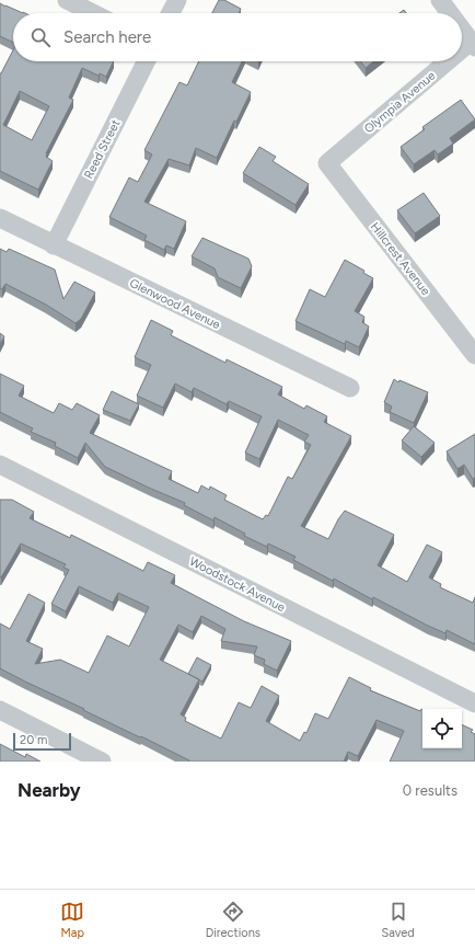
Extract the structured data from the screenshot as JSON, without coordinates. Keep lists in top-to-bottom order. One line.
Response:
{"streets":{"street":["Olympia Avenue","Reed Street","Hillcrest Avenue","Glenwood Avenue","Woodstock Avenue"]},"crossings":[["Olympia Avenue","Hillcrest Avenue"],["Reed Street","Glenwood Avenue"]],"scale_bar":"20 m","page":{"search":"Search here","scale":"20 m","heading":["Nearby","0 results"],"nav":["Map","Directions","Saved"]}}
